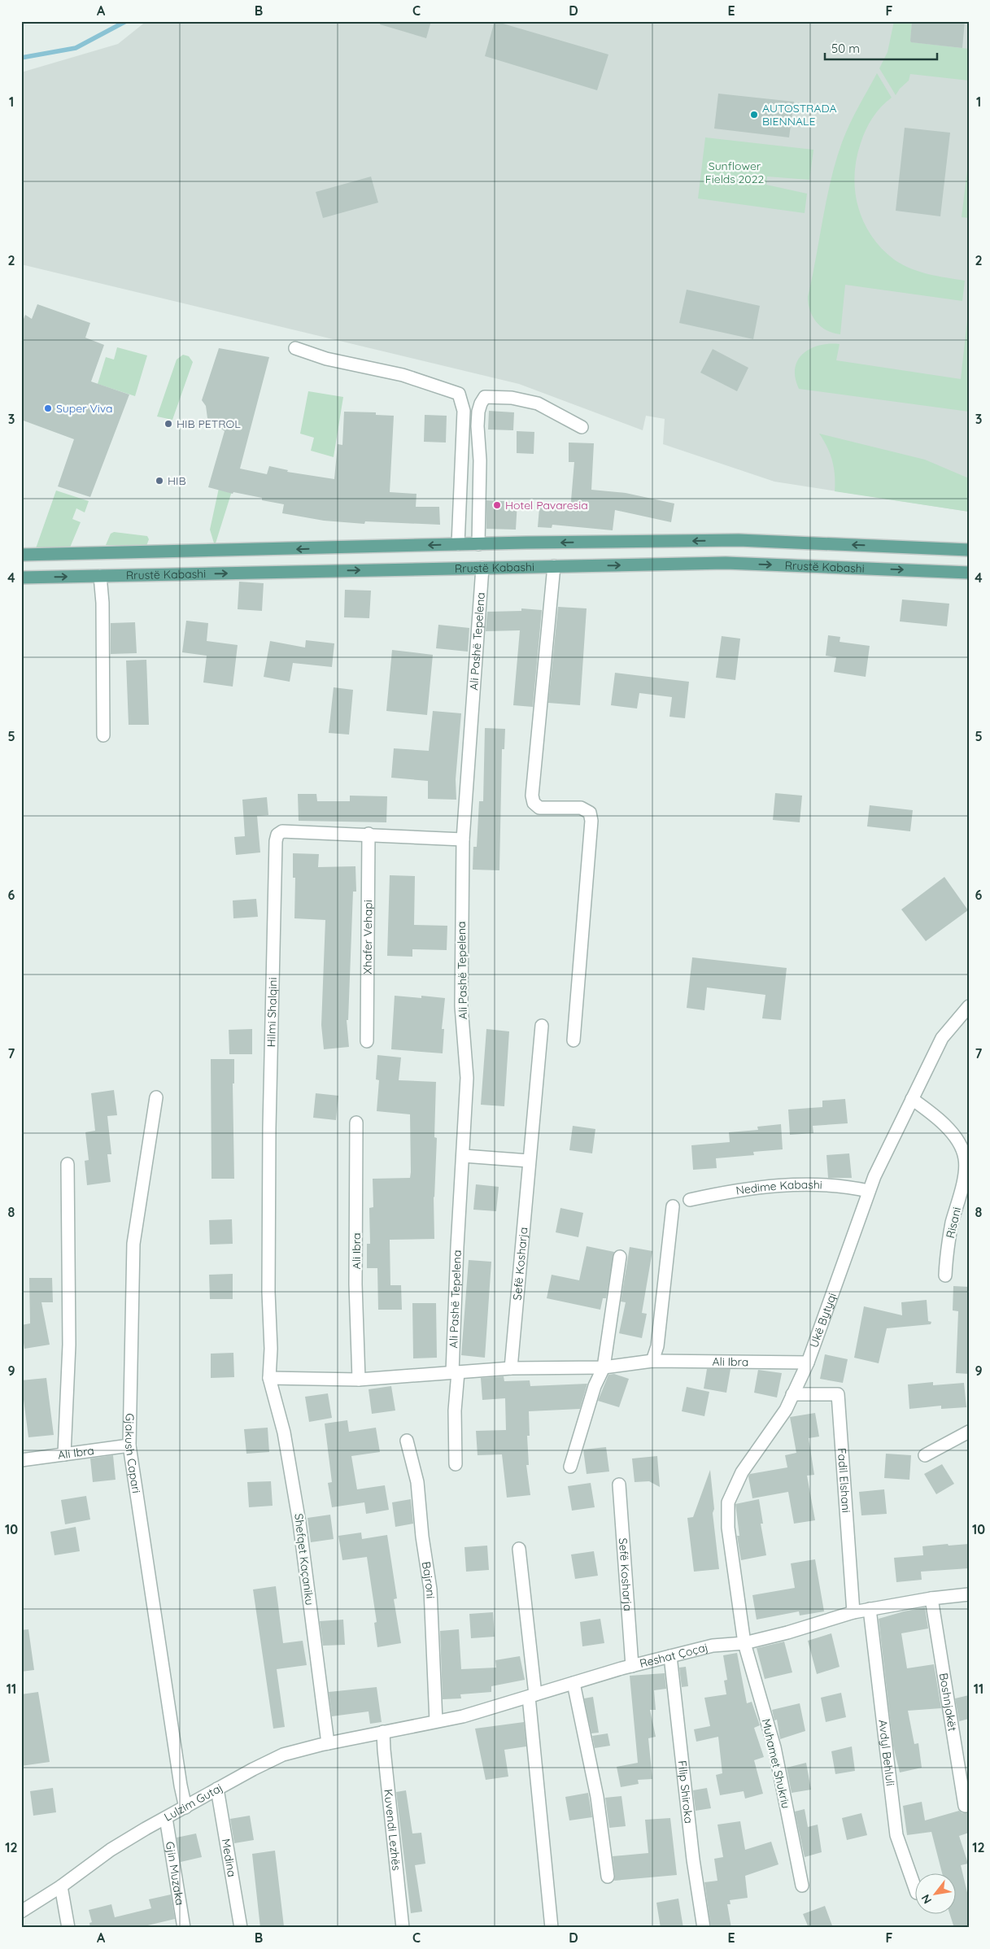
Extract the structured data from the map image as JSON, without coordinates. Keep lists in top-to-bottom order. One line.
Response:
{"streets":{"main road":["Rrustë Kabashi"],"street":["Ali Pashë Tepelena","Xhafer Vehapi","Hilmi Shalqini","Nedime Kabashi","Risani","Ali Ibra","Sefë Kosharja","Ukë Bytyqi","Gjakush Capari","Fadil Elshani","Shefqet Kaçaniku","Bajroni","Reshat Çoçaj","Boshnjakët","Avdyl Behluli","Muhamet Shukriu","Filip Shiroka","Lulzim Gutaj","Kuvendi Lezhës","Medina","Gjin Muzaka"]},"crossings":[["Rrustë Kabashi","Ali Pashë Tepelena"],["Ali Pashë Tepelena","Hilmi Shalqini"],["Ali Pashë Tepelena","Ali Ibra"],["Xhafer Vehapi","Hilmi Shalqini"],["Hilmi Shalqini","Ali Ibra"],["Hilmi Shalqini","Shefqet Kaçaniku"],["Nedime Kabashi","Ukë Bytyqi"],["Risani","Ukë Bytyqi"],["Ali Ibra","Sefë Kosharja"],["Ali Ibra","Ukë Bytyqi"],["Ali Ibra","Gjakush Capari"],["Ali Ibra","Shefqet Kaçaniku"],["Sefë Kosharja","Reshat Çoçaj"],["Ukë Bytyqi","Fadil Elshani"],["Ukë Bytyqi","Reshat Çoçaj"],["Ukë Bytyqi","Muhamet Shukriu"],["Gjakush Capari","Lulzim Gutaj"],["Fadil Elshani","Reshat Çoçaj"],["Shefqet Kaçaniku","Lulzim Gutaj"],["Bajroni","Reshat Çoçaj"],["Reshat Çoçaj","Boshnjakët"],["Reshat Çoçaj","Avdyl Behluli"],["Reshat Çoçaj","Muhamet Shukriu"],["Reshat Çoçaj","Filip Shiroka"],["Reshat Çoçaj","Lulzim Gutaj"],["Reshat Çoçaj","Kuvendi Lezhës"],["Lulzim Gutaj","Kuvendi Lezhës"],["Lulzim Gutaj","Medina"],["Lulzim Gutaj","Gjin Muzaka"]],"parks":["Sunflower Fields 2022"],"places":["AUTOSTRADA BIENNALE","Super Viva","HIB PETROL","HIB","Hotel Pavaresia"],"scale_bar":"50 m","north":"bottom left","grid":{"columns":["A","B","C","D","E","F"],"rows":["1","2","3","4","5","6","7","8","9","10","11","12"]}}
